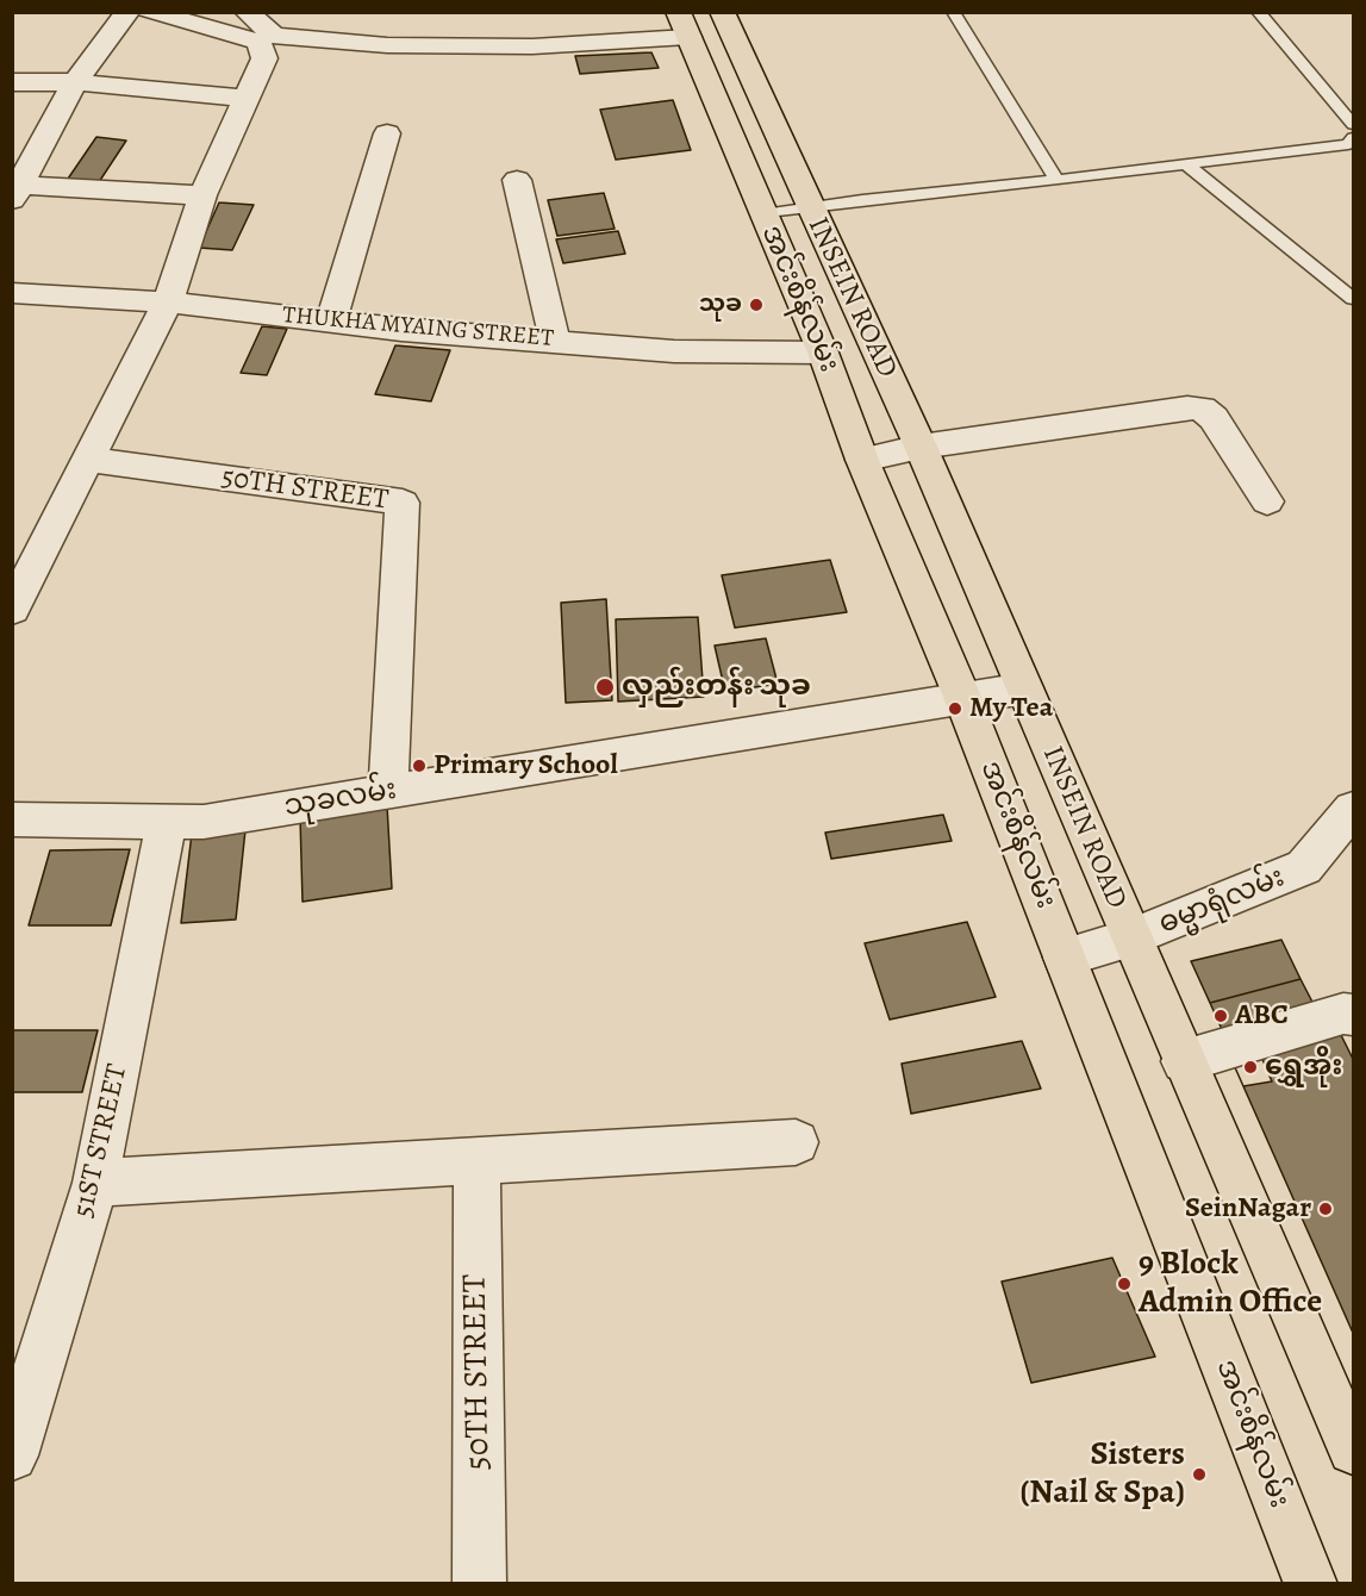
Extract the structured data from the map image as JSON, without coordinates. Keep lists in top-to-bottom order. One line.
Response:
{"streets":{"main road":["INSEIN ROAD","အင်းစိန်လမ်း"],"street":["THUKHA MYAING STREET","50TH STREET","သုခလမ်း","ဓမ္မာရုံလမ်း","51ST STREET"]},"crossings":[["INSEIN ROAD","သုခလမ်း"],["INSEIN ROAD","ဓမ္မာရုံလမ်း"],["အင်းစိန်လမ်း","THUKHA MYAING STREET"],["အင်းစိန်လမ်း","သုခလမ်း"],["အင်းစိန်လမ်း","ဓမ္မာရုံလမ်း"],["50TH STREET","သုခလမ်း"],["သုခလမ်း","51ST STREET"]],"places":["သုခ","လှည်းတန်း သုခ","My Tea","Primary School","ABC","ရွှေအိုး","SeinNagar","9 Block Admin Office","Sisters (Nail & Spa)"]}
